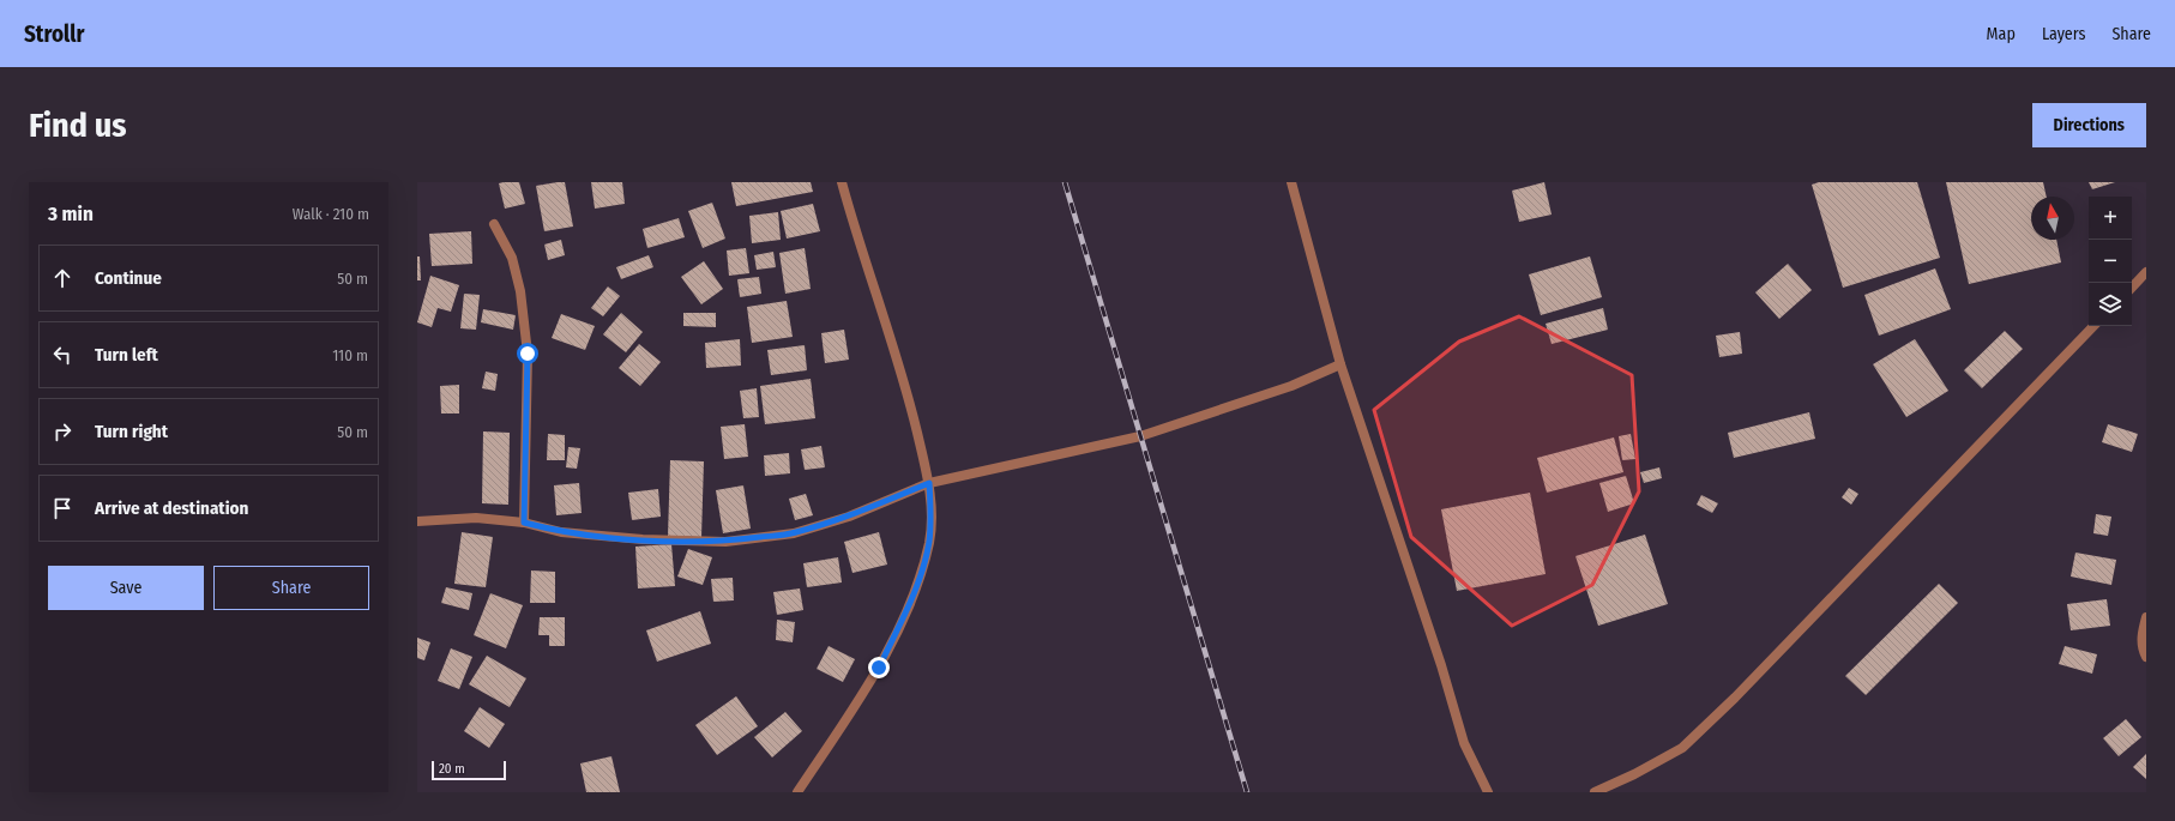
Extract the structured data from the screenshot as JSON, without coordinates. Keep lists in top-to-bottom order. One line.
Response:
{"scale_bar":"20 m","north":"top","page":{"header":"Strollr","nav":["Map","Layers","Share"],"buttons":["Directions",["Save","Share"]],"title":"Find us","heading":["3 min","Walk · 210 m"],"map_buttons":["+","−"],"list":[["Continue","50 m"],["Turn left","110 m"],["Turn right","50 m"],"Arrive at destination"],"scale":"20 m"}}
